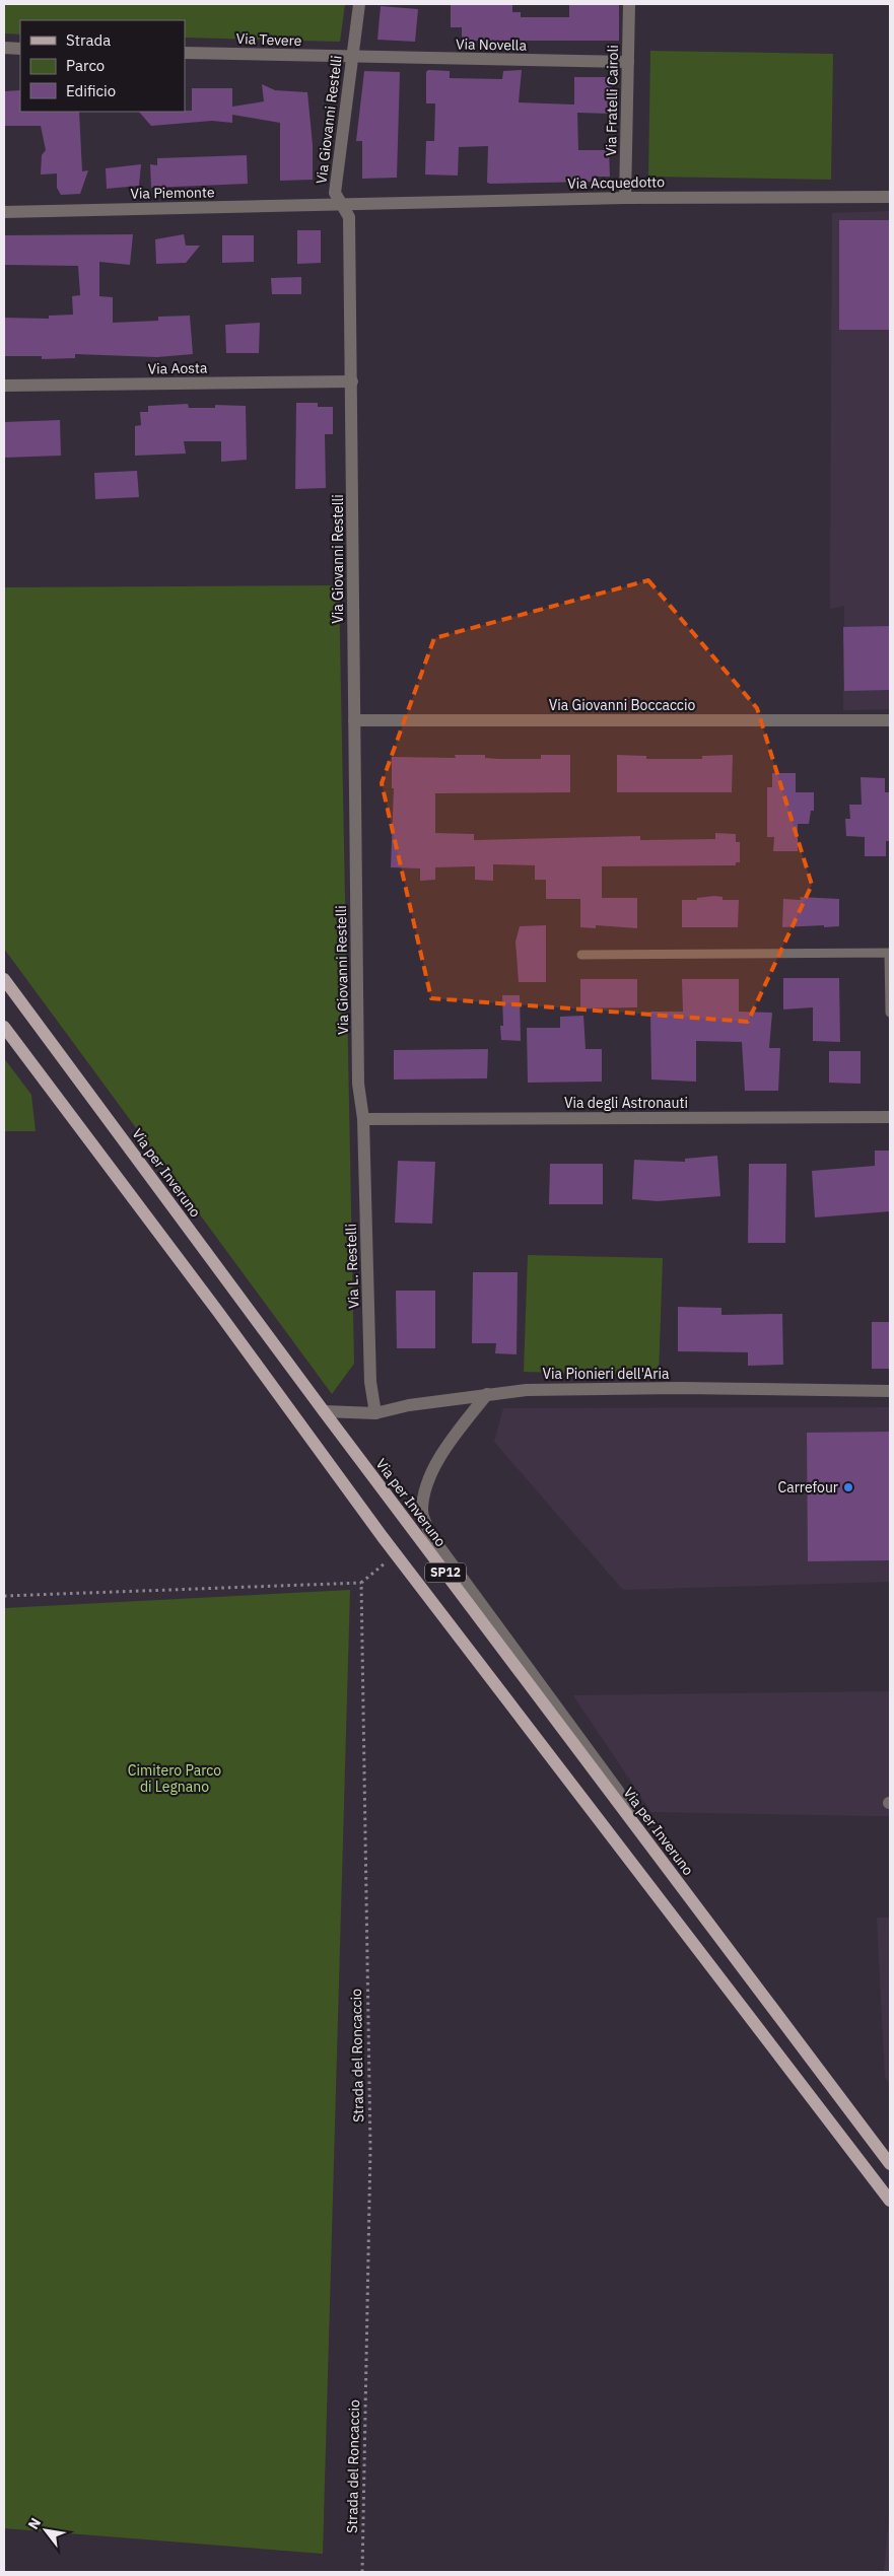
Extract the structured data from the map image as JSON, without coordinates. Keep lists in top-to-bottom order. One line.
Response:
{"streets":{"main road":["Via per Inveruno","SP12"],"street":["Via Tevere","Via Novella","Via Fratelli Cairoli","Via Giovanni Restelli","Via Acquedotto","Via Piemonte","Via Aosta","Via Giovanni Boccaccio","Via degli Astronauti","Via L. Restelli","Via Pionieri dell'Aria"],"path":["Strada del Roncaccio"]},"crossings":[["Via Tevere","Via Novella"],["Via Tevere","Via Giovanni Restelli"],["Via Novella","Via Fratelli Cairoli"],["Via Novella","Via Giovanni Restelli"],["Via Fratelli Cairoli","Via Acquedotto"],["Via Giovanni Restelli","Via Acquedotto"],["Via Giovanni Restelli","Via Piemonte"],["Via Giovanni Restelli","Via Aosta"],["Via Giovanni Restelli","Via Giovanni Boccaccio"],["Via Giovanni Restelli","Via degli Astronauti"],["Via Giovanni Restelli","Via L. Restelli"],["Via Acquedotto","Via Piemonte"],["Via degli Astronauti","Via L. Restelli"],["Via per Inveruno","Via Pionieri dell'Aria"],["Via L. Restelli","Via Pionieri dell'Aria"]],"parks":["Cimitero Parco di Legnano"],"places":["Carrefour"],"legend":["Strada","Parco","Edificio"],"north":"top left"}
